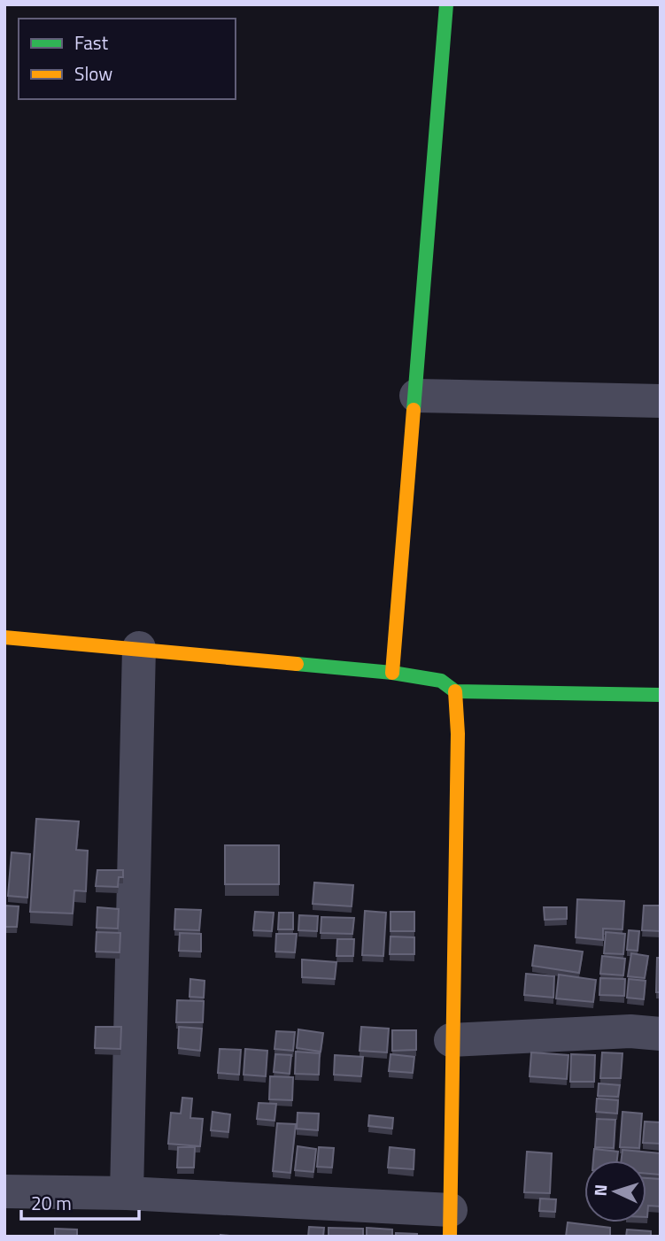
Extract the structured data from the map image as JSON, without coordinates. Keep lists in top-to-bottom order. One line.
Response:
{"legend":["Fast","Slow"],"scale_bar":"20 m","north":"left"}
